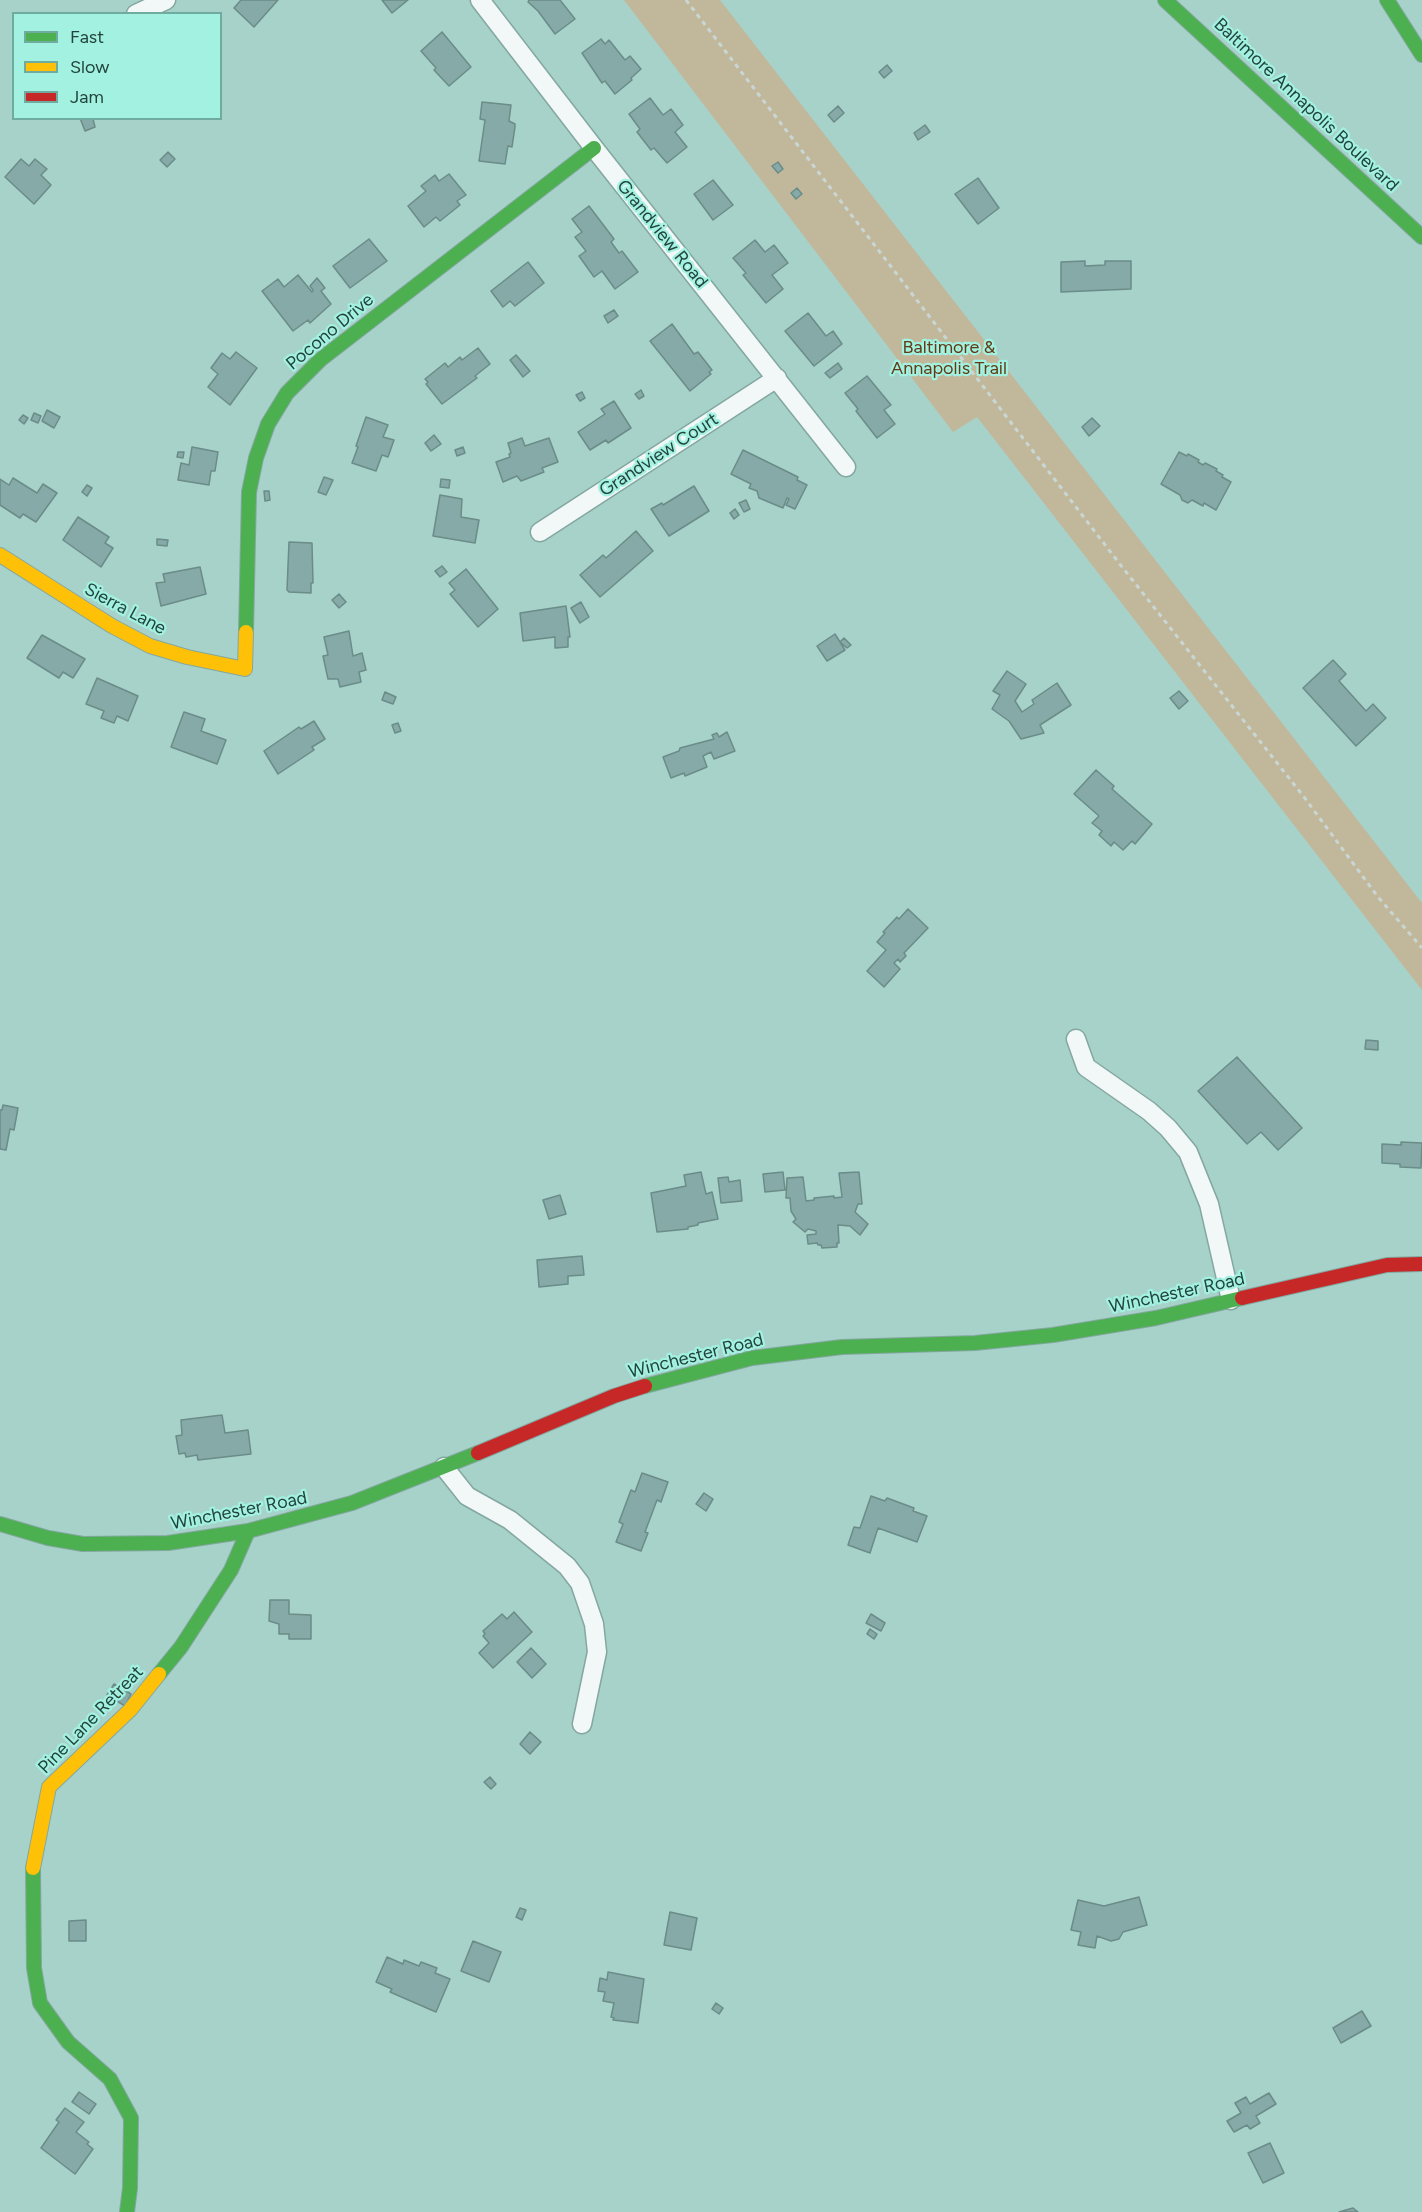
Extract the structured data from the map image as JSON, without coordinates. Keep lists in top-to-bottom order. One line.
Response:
{"streets":{"main road":["Baltimore Annapolis Boulevard","Pocono Drive","Sierra Lane","Winchester Road","Pine Lane Retreat"],"street":["Grandview Road","Grandview Court"]},"crossings":[["Grandview Road","Pocono Drive"],["Grandview Road","Grandview Court"],["Pocono Drive","Sierra Lane"],["Winchester Road","Pine Lane Retreat"]],"parks":["Baltimore & Annapolis Trail"],"legend":["Fast","Slow","Jam"]}
